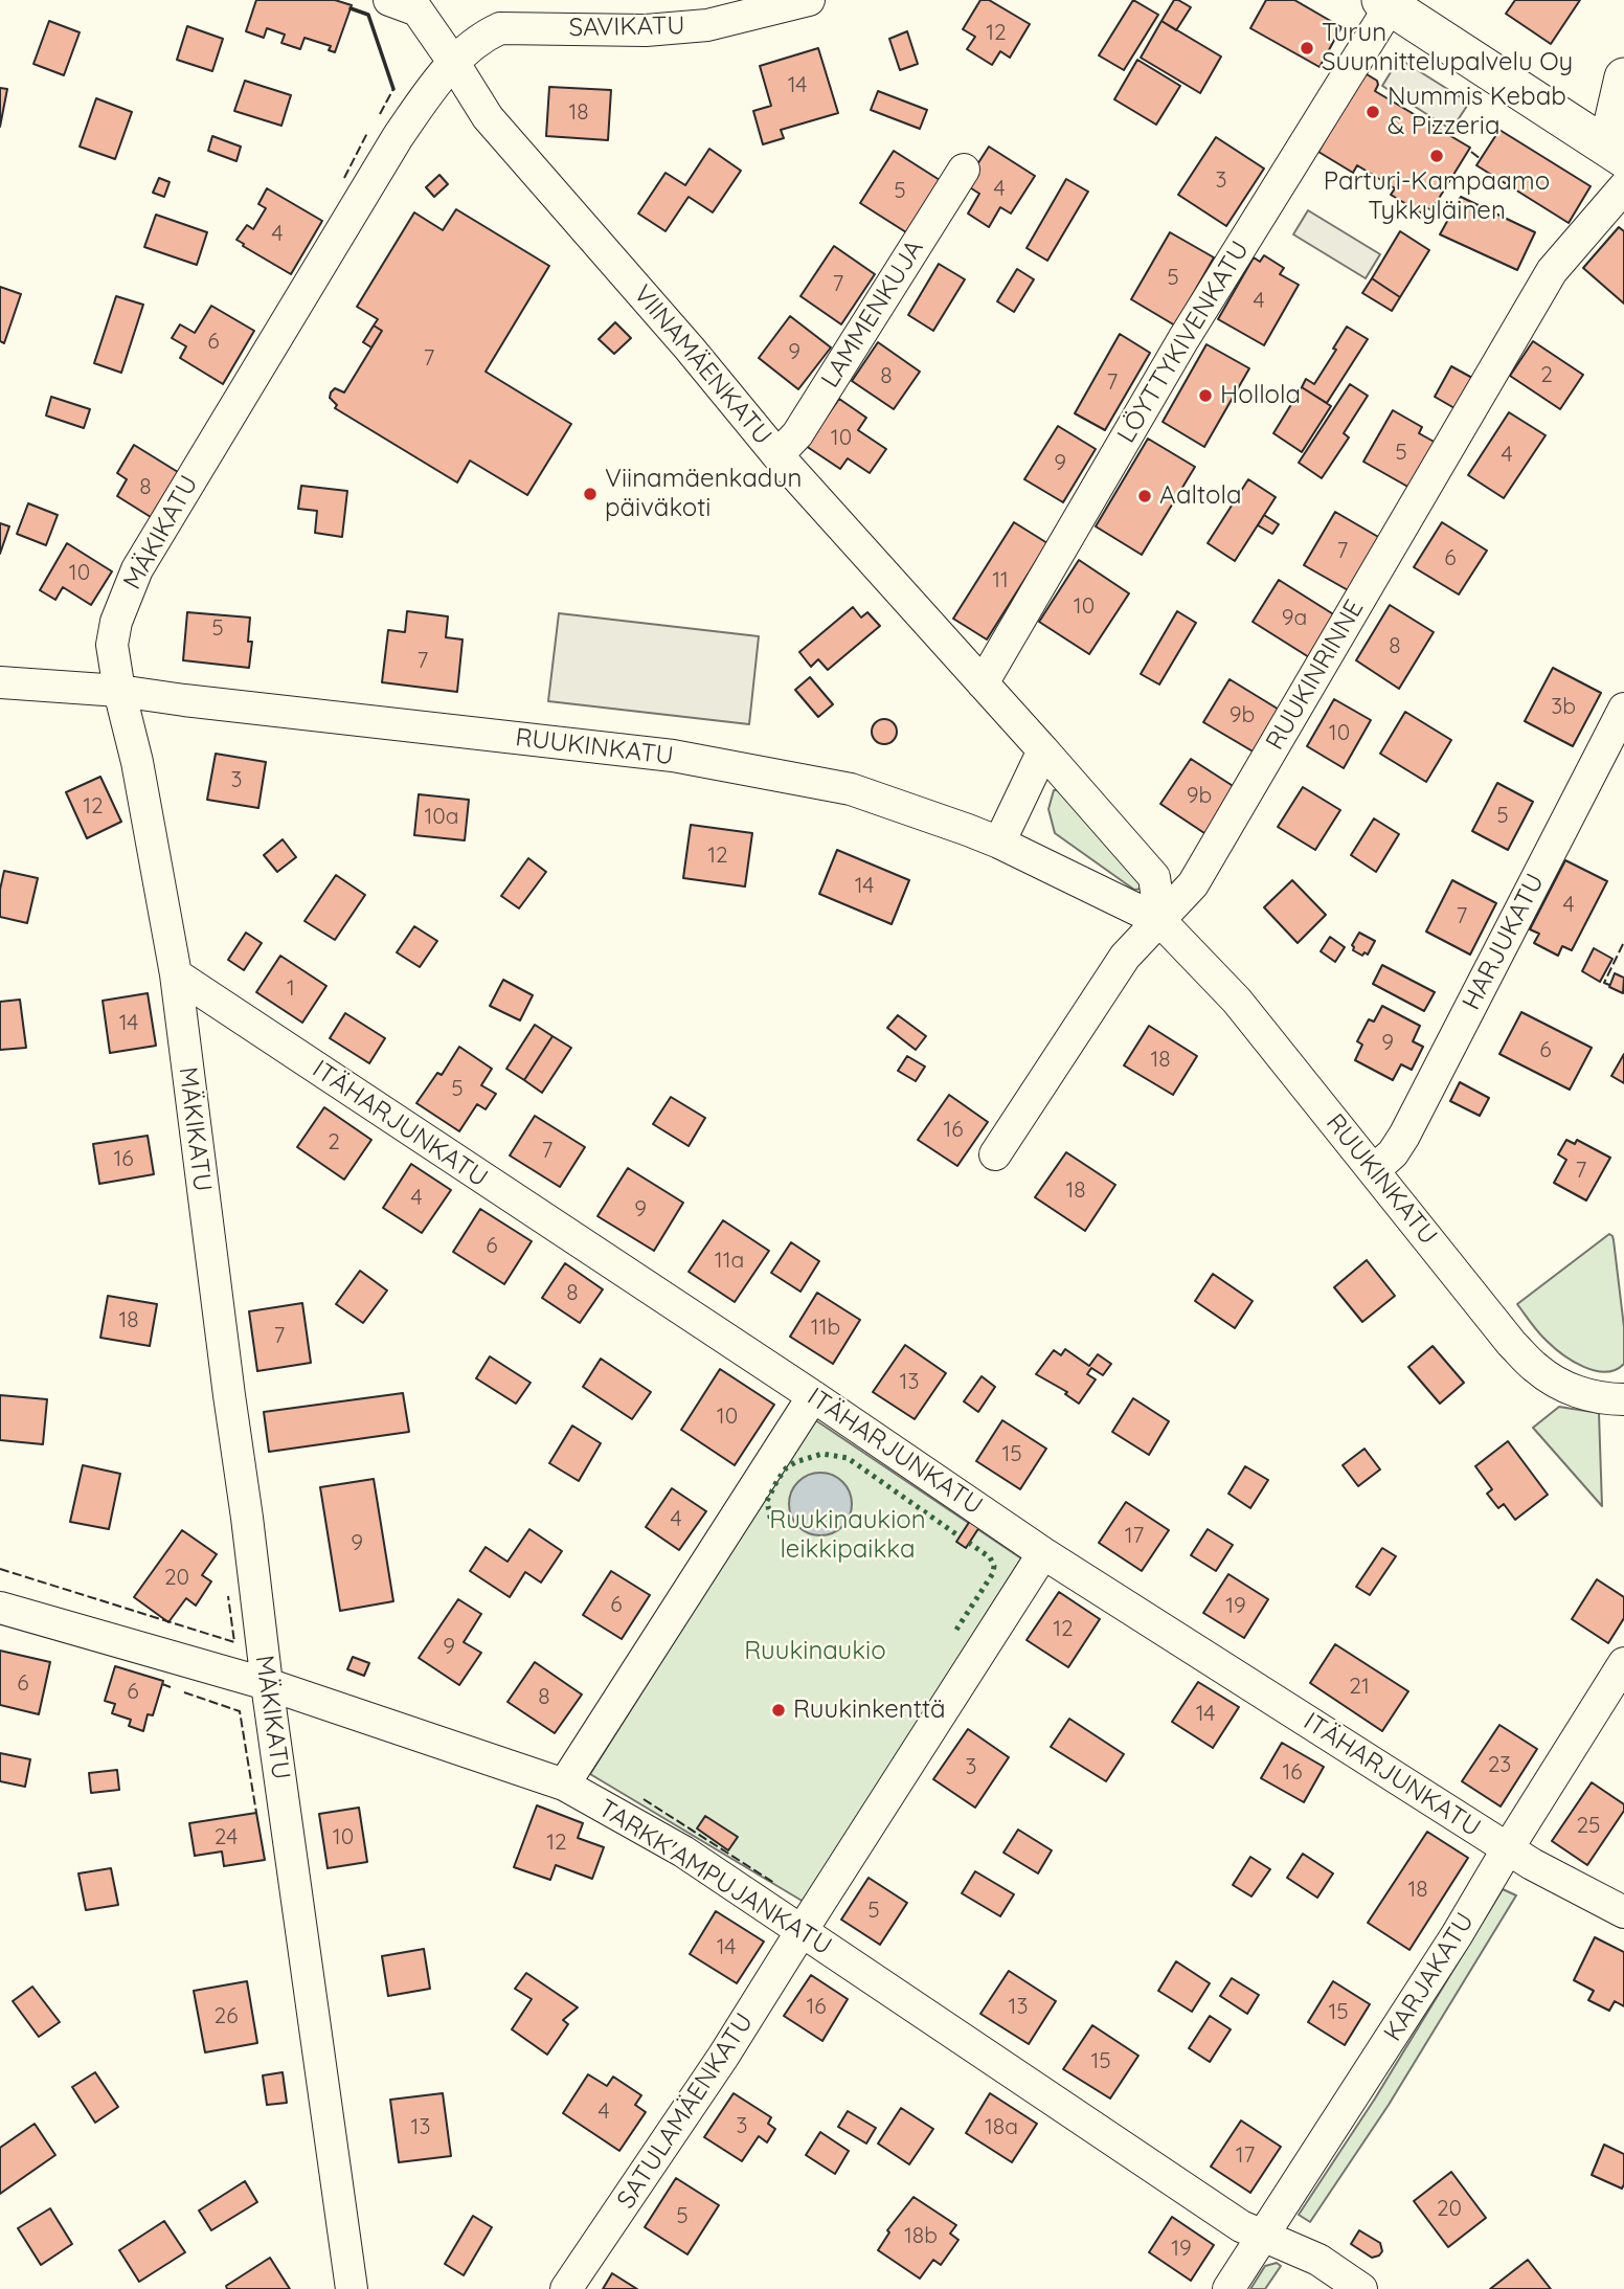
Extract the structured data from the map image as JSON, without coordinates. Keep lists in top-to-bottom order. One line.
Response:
{"streets":{"street":["SAVIKATU","LAMMENKUJA","LÖYTTYKIVENKATU","VIINAMÄENKATU","MÄKIKATU","RUUKINRINNE","RUUKINKATU","HARJUKATU","ITÄHARJUNKATU","TARKK'AMPUJANKATU","KARJAKATU","SATULAMÄENKATU"]},"crossings":[["SAVIKATU","VIINAMÄENKATU"],["SAVIKATU","MÄKIKATU"],["LAMMENKUJA","VIINAMÄENKATU"],["LÖYTTYKIVENKATU","VIINAMÄENKATU"],["VIINAMÄENKATU","MÄKIKATU"],["MÄKIKATU","RUUKINKATU"],["MÄKIKATU","ITÄHARJUNKATU"],["MÄKIKATU","TARKK'AMPUJANKATU"],["RUUKINRINNE","RUUKINKATU"],["RUUKINKATU","HARJUKATU"],["ITÄHARJUNKATU","KARJAKATU"],["TARKK'AMPUJANKATU","KARJAKATU"],["TARKK'AMPUJANKATU","SATULAMÄENKATU"]],"parks":["Ruukinaukion leikkipaikka","Ruukinaukio"],"places":["Turun Suunnittelupalvelu Oy","Nummis Kebab & Pizzeria","Parturi-Kampaamo Tykkyläinen","Hollola","Viinamäenkadun päiväkoti","Aaltola","Ruukinkenttä"],"house_numbers":["12","14","18","3","4","5","4","5","7","4","6","9","7","2","8","7","10","5","4","9","8","7","6","10","11","10","9a","5","8","7","3b","9b","10","3","9b","12","5","10a","12","14","4","7","1","14","9","6","18","5","16","2","7","16","7","18","4","9","6","11a","8","18","11b","7","13","10","15","4","17","9","20","6","19","12","9","6","21","6","8","14","23","3","16","25","24","10","12","18","5","14","16","13","15","26","15","4","3","13","18a","17","20","5","18b","19"]}
